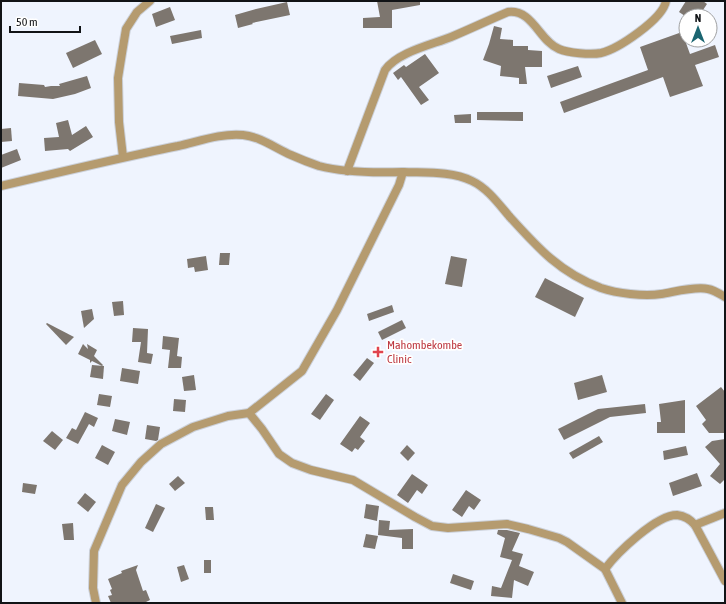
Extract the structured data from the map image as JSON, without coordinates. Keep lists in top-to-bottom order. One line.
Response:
{"places":{"health":["Mahombekombe Clinic"]},"scale_bar":"50 m","north":"top"}
